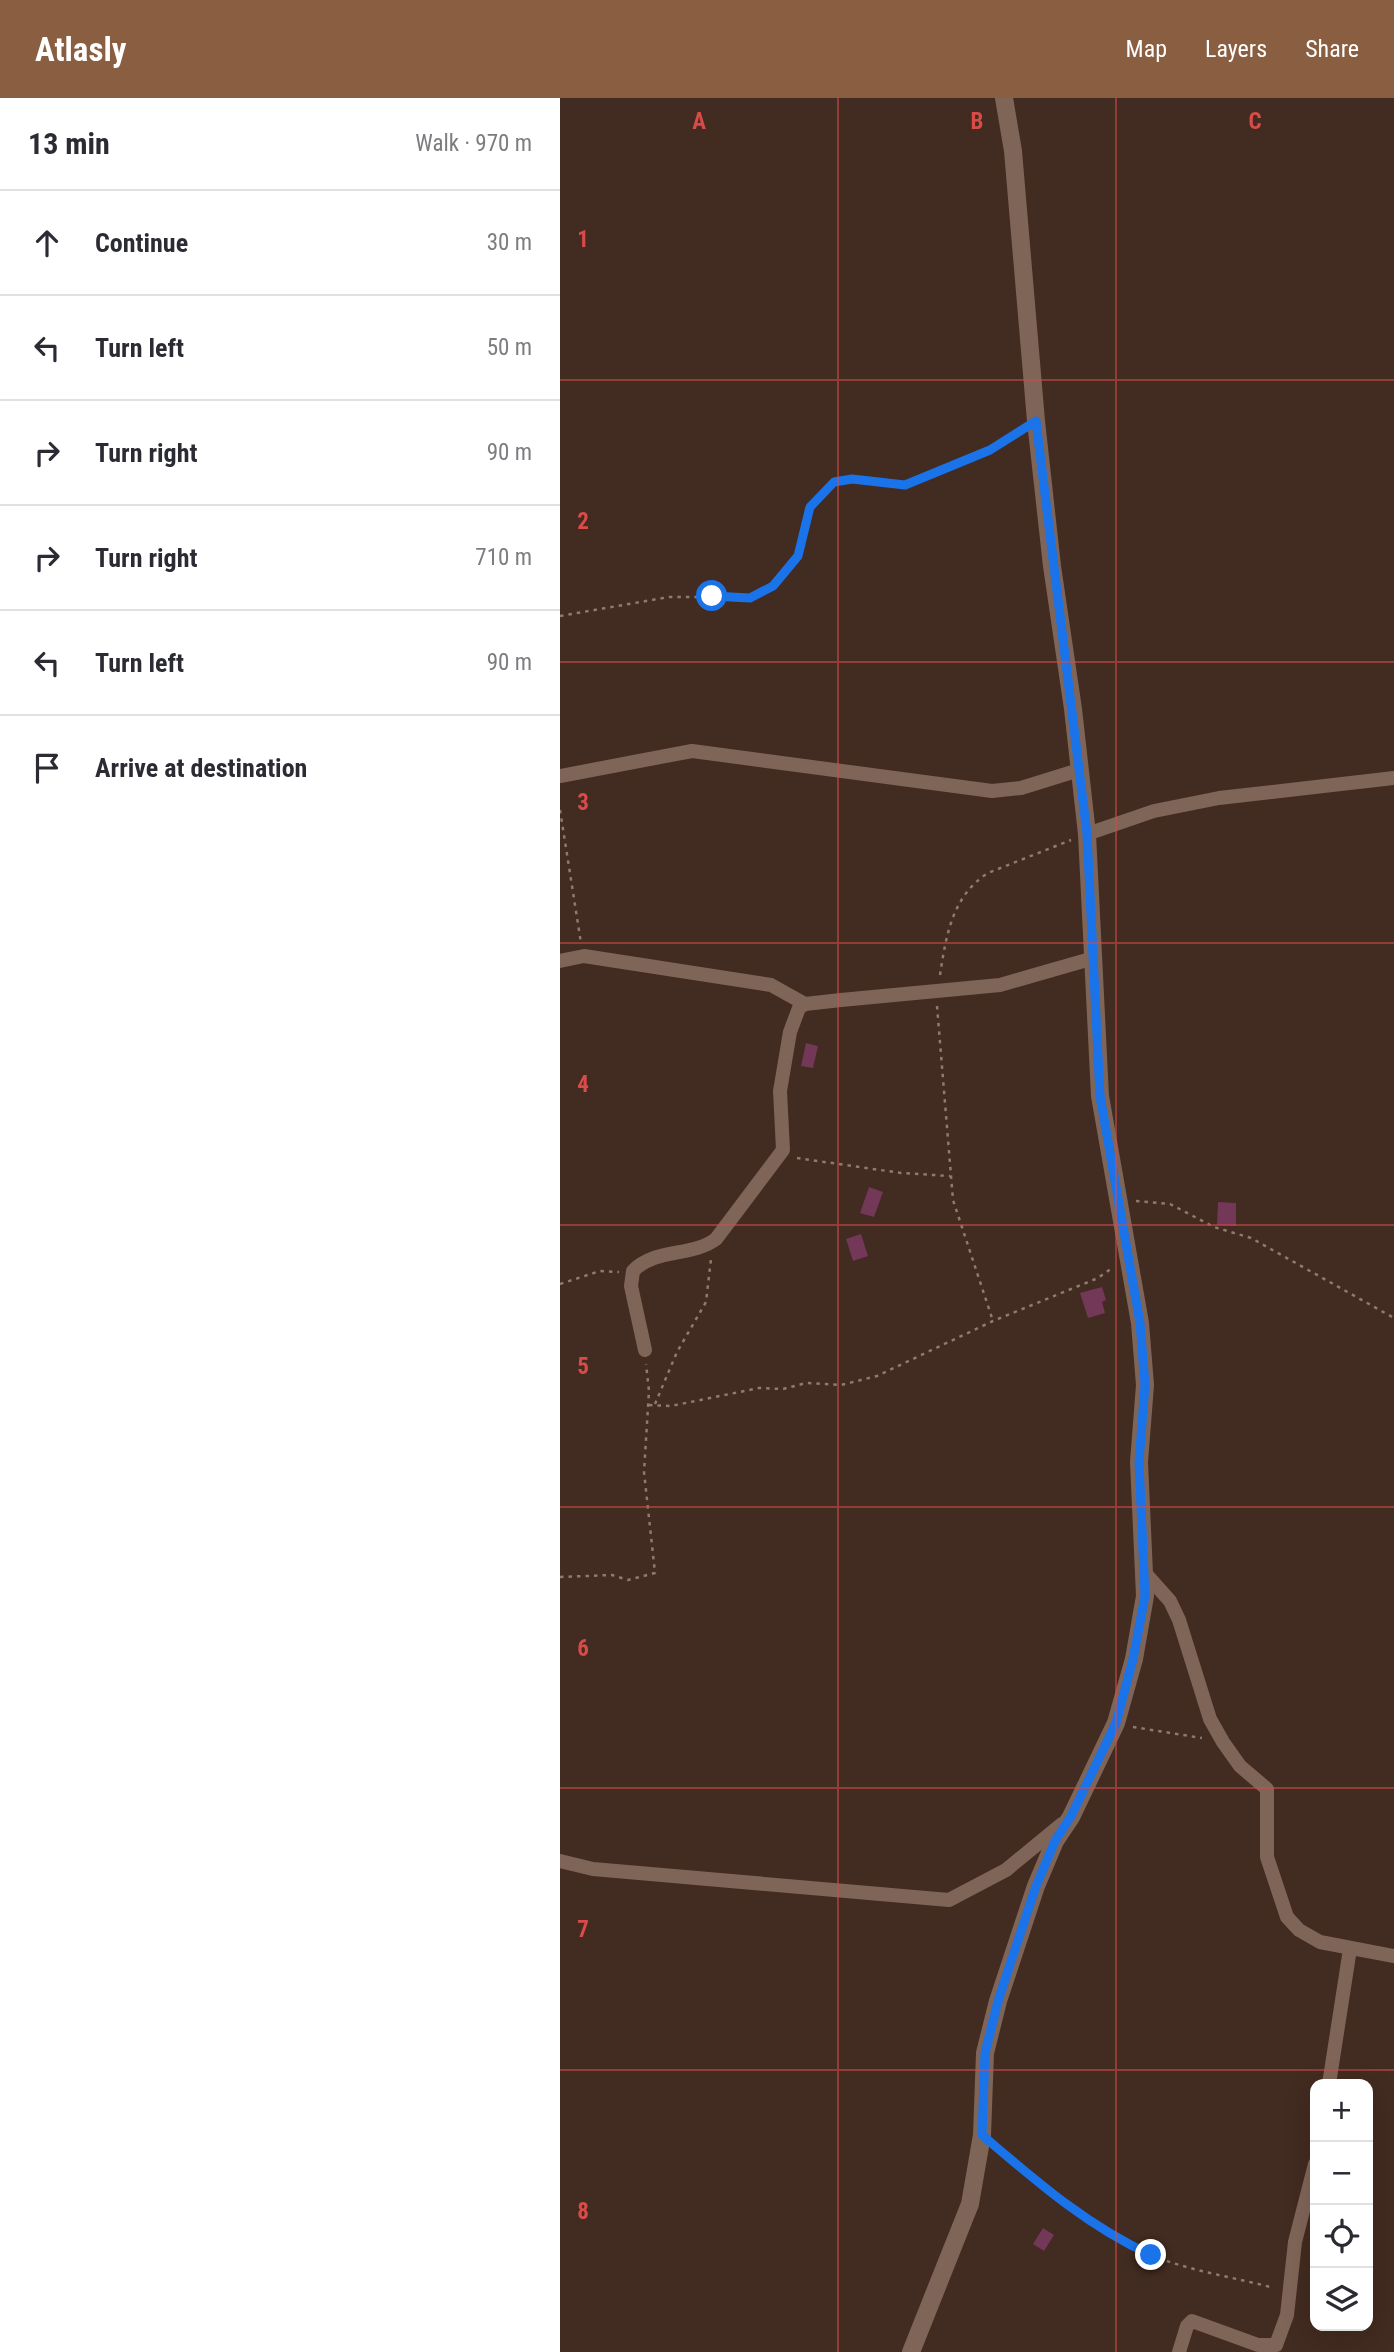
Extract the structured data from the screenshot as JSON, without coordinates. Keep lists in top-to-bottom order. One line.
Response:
{"page":{"header":"Atlasly","nav":["Map","Layers","Share"],"heading":["13 min","Walk · 970 m"],"list":[["Continue","30 m"],["Turn left","50 m"],["Turn right","90 m"],["Turn right","710 m"],["Turn left","90 m"],"Arrive at destination"],"map_buttons":["+","−"]},"grid":{"columns":["A","B","C"],"rows":["1","2","3","4","5","6","7","8"]}}
